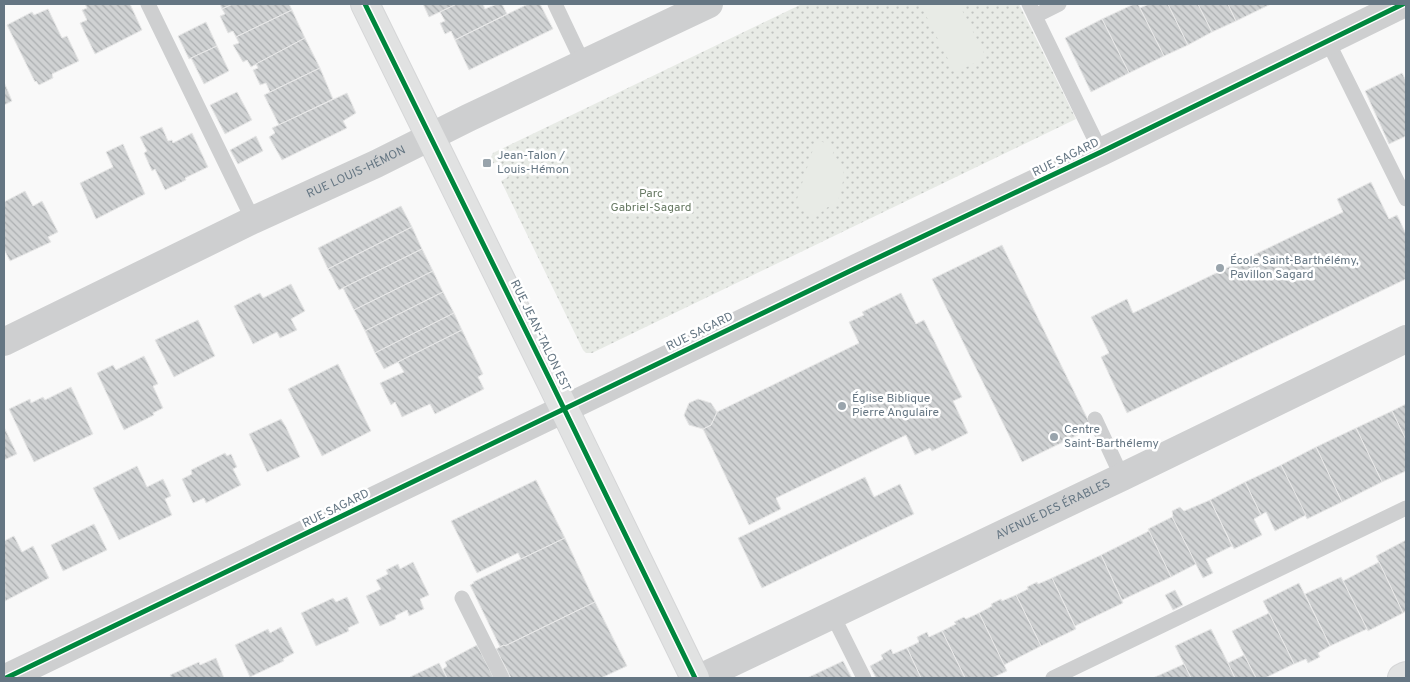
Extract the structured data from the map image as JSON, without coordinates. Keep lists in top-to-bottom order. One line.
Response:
{"streets":{"main road":["RUE JEAN-TALON EST"],"street":["RUE SAGARD","RUE LOUIS-HÉMON","AVENUE DES ÉRABLES"]},"crossings":[["RUE SAGARD","RUE JEAN-TALON EST"],["RUE LOUIS-HÉMON","RUE JEAN-TALON EST"]],"parks":["Parc Gabriel-Sagard"],"places":{"transit":["Jean-Talon / Louis-Hémon"],"other":["École Saint-Barthélémy, Pavillon Sagard","Église Biblique Pierre Angulaire","Centre Saint-Barthélemy"]}}
